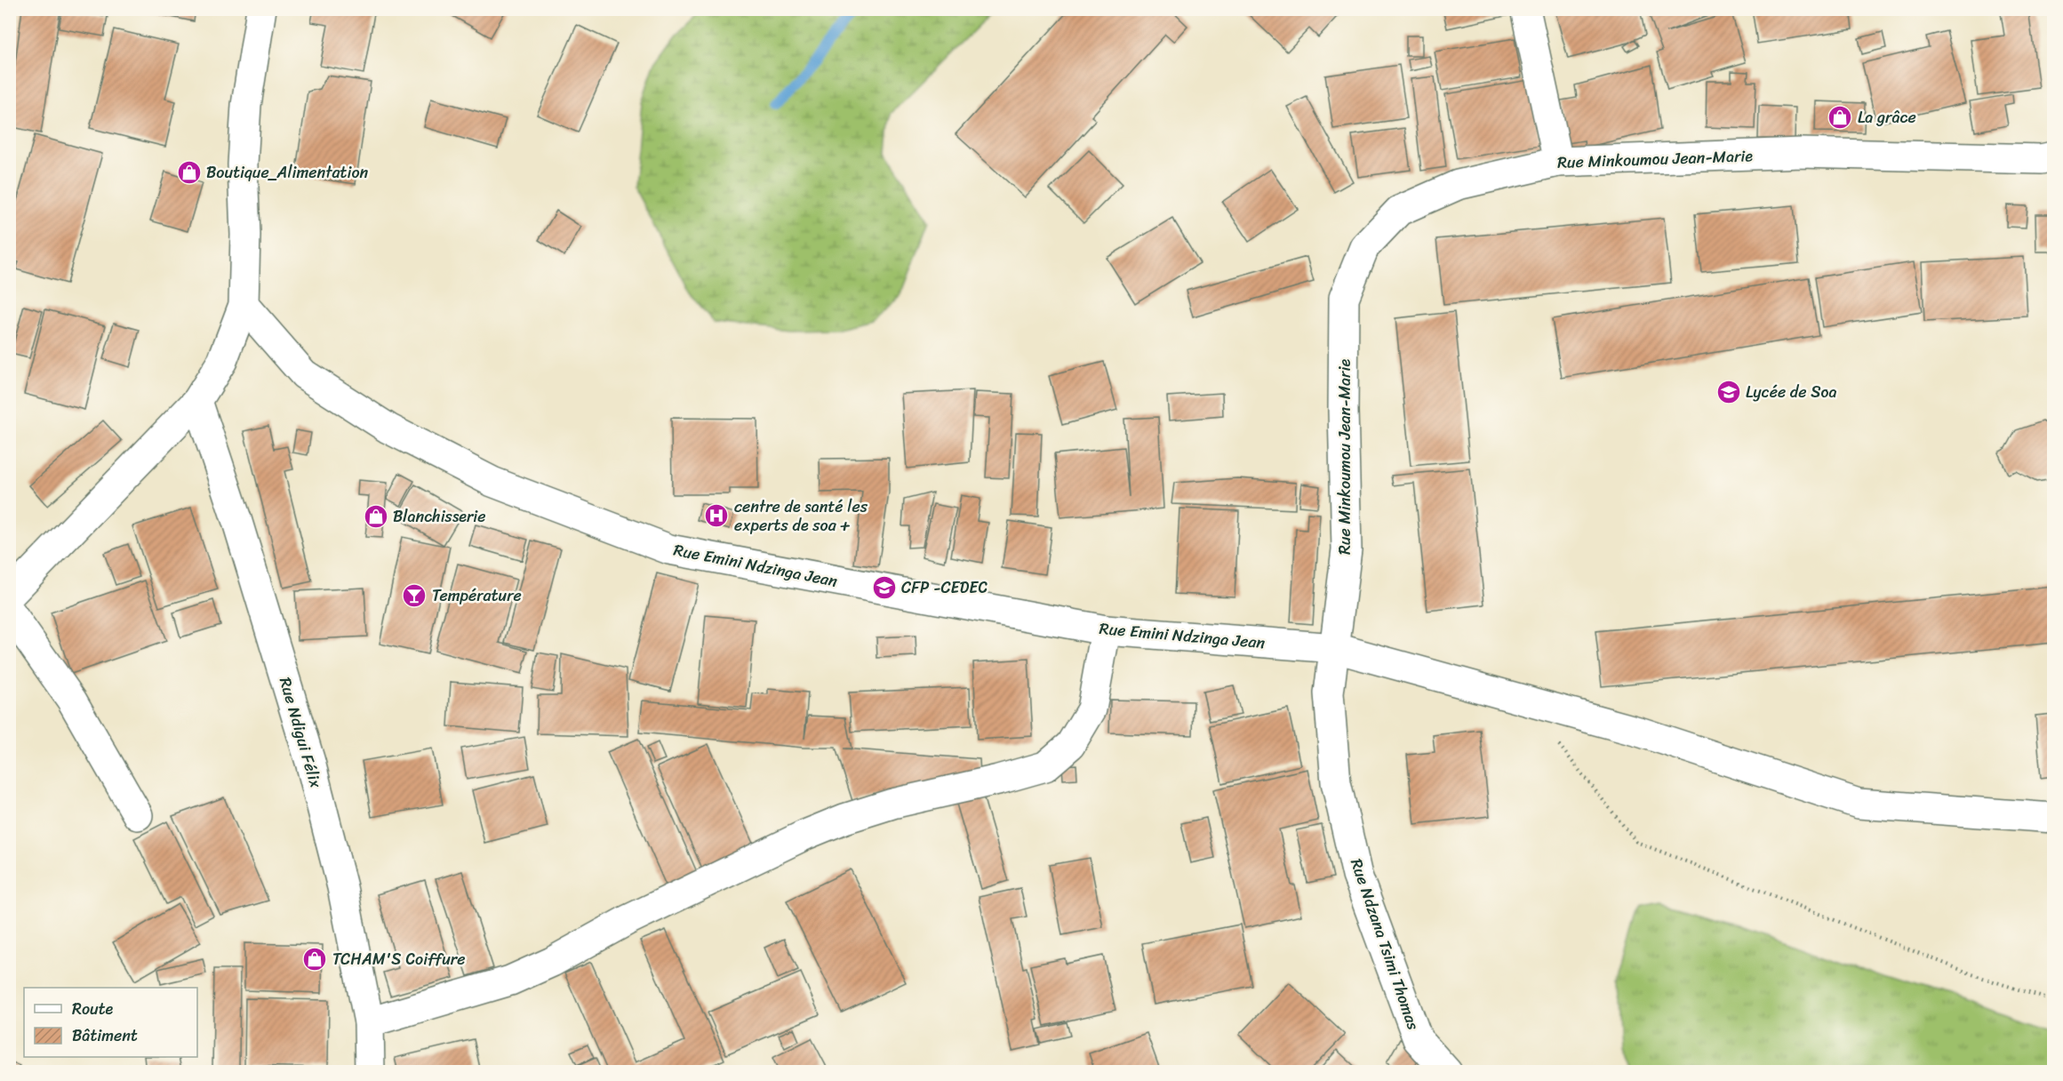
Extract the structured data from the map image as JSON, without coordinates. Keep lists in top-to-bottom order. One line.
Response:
{"streets":{"street":["Rue Minkoumou Jean-Marie","Rue Emini Ndzinga Jean","Rue Ndigui Félix","Rue Ndzana Tsimi Thomas"]},"crossings":[["Rue Minkoumou Jean-Marie","Rue Emini Ndzinga Jean"],["Rue Minkoumou Jean-Marie","Rue Ndzana Tsimi Thomas"],["Rue Emini Ndzinga Jean","Rue Ndzana Tsimi Thomas"]],"places":{"shop":["La grâce","Boutique_Alimentation","Blanchisserie","TCHAM'S Coiffure"],"school or university":["Lycée de Soa","CFP -CEDEC"],"hospital":["centre de santé les experts de soa +"],"bar":["Température"]},"legend":["Route","Bâtiment"]}
